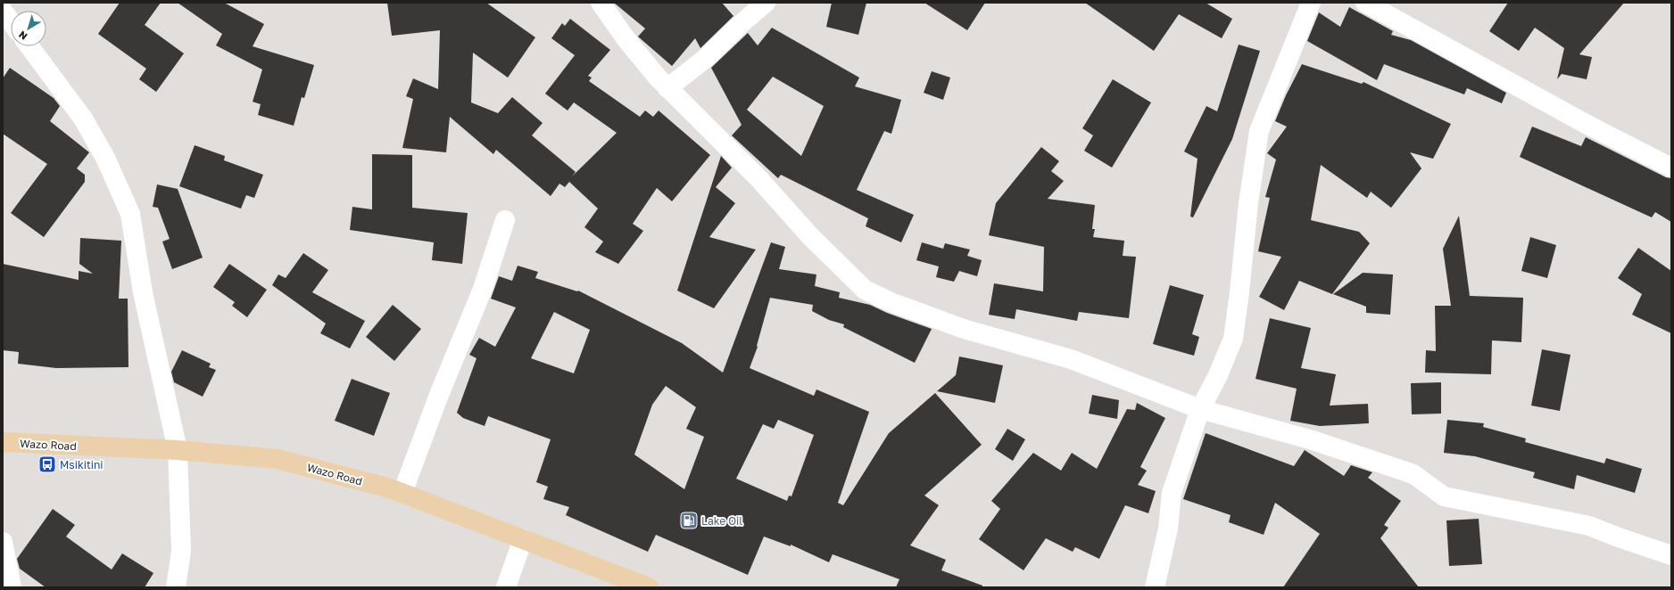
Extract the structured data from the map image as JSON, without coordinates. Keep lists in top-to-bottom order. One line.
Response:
{"streets":{"main road":["Wazo Road"]},"places":{"bus stop":["Msikitini"],"fuel station":["Lake Oil"]},"north":"bottom left"}
